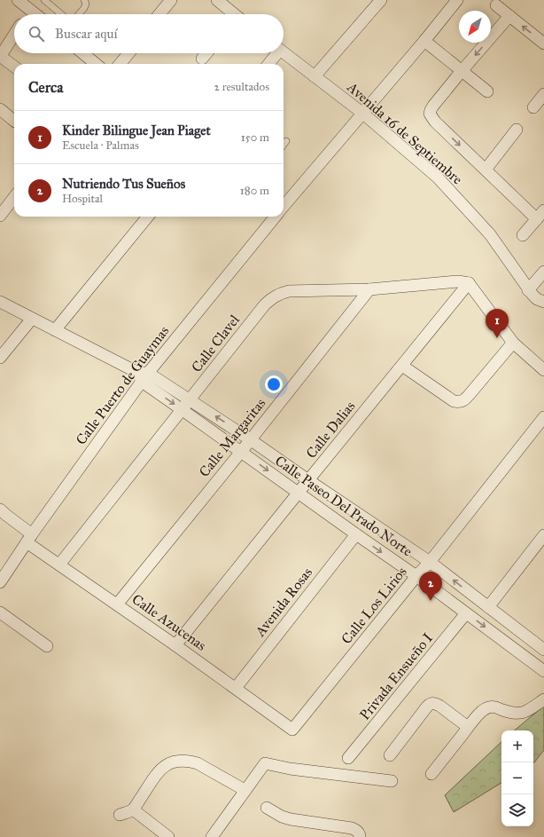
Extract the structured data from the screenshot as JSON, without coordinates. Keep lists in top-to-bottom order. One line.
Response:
{"streets":{"street":["Avenida 16 de Septiembre","Calle Clavel","Calle Puerto de Guaymas","Calle Dalias","Calle Margaritas","Calle Paseo Del Prado Norte","Avenida Rosas","Calle Los Lirios","Calle Azucenas","Privada Ensueño I"]},"crossings":[["Calle Clavel","Calle Dalias"],["Calle Clavel","Calle Margaritas"],["Calle Clavel","Calle Paseo Del Prado Norte"],["Calle Clavel","Calle Azucenas"],["Calle Puerto de Guaymas","Calle Paseo Del Prado Norte"],["Calle Puerto de Guaymas","Calle Azucenas"],["Calle Dalias","Calle Paseo Del Prado Norte"],["Calle Dalias","Calle Azucenas"],["Calle Margaritas","Calle Paseo Del Prado Norte"],["Calle Margaritas","Calle Azucenas"],["Calle Paseo Del Prado Norte","Avenida Rosas"],["Calle Paseo Del Prado Norte","Calle Los Lirios"],["Calle Paseo Del Prado Norte","Privada Ensueño I"],["Avenida Rosas","Calle Azucenas"],["Calle Los Lirios","Calle Azucenas"]],"north":"bottom left","page":{"search":"Buscar aquí","heading":["Cerca","2 resultados"],"list":[{"mark":"1","name":"Kinder Bilingue Jean Piaget","note":"Escuela · Palmas","value":"150 m"},{"mark":"2","name":"Nutriendo Tus Sueños","note":"Hospital","value":"180 m"}],"pins":["1","2"],"map_buttons":["+","−"]}}
